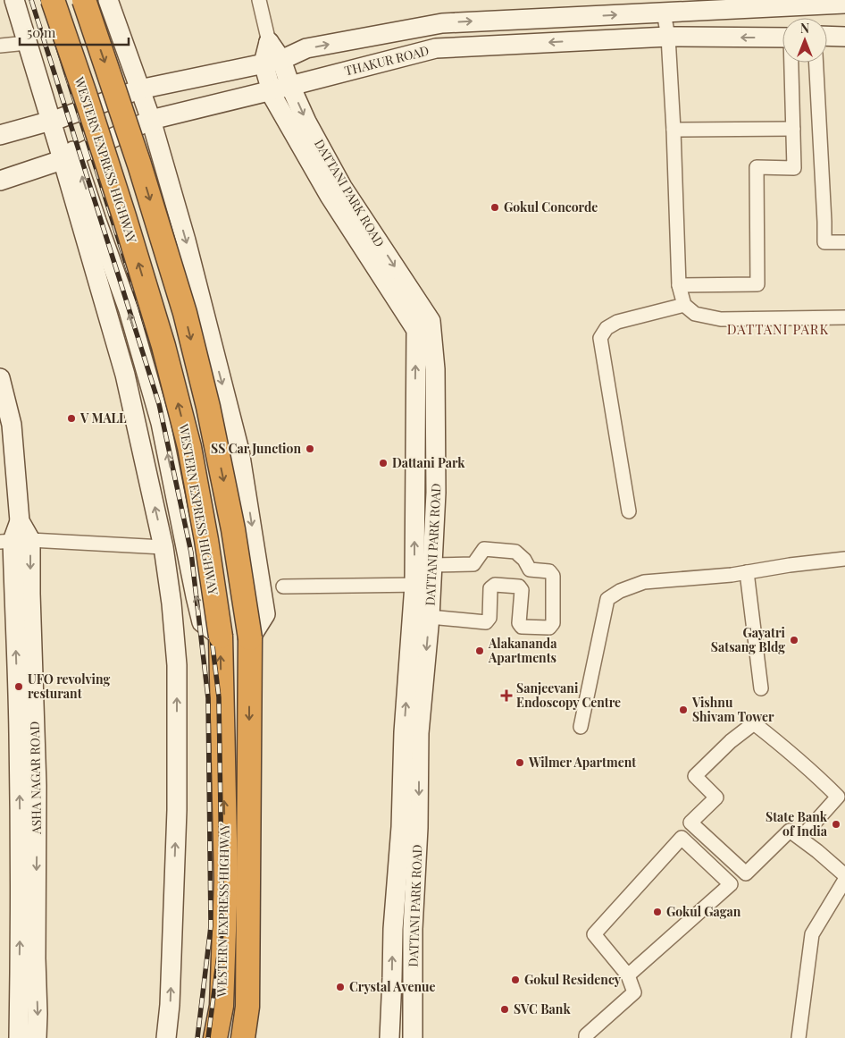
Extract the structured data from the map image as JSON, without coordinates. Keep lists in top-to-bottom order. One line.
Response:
{"streets":{"highway":["WESTERN EXPRESS HIGHWAY"],"street":["THAKUR ROAD","DATTANI PARK ROAD","ASHA NAGAR ROAD"]},"crossings":[["THAKUR ROAD","DATTANI PARK ROAD"]],"districts":["DATTANI PARK"],"places":{"other":["Gokul Concorde","V MALL","SS Car Junction","Dattani Park","Gayatri Satsang Bldg","Alakananda Apartments","UFO revolving resturant","Vishnu Shivam Tower","Wilmer Apartment","State Bank of India","Gokul Gagan","Gokul Residency","Crystal Avenue","SVC Bank"],"health":["Sanjeevani Endoscopy Centre"]},"scale_bar":"50 m","north":"top"}
